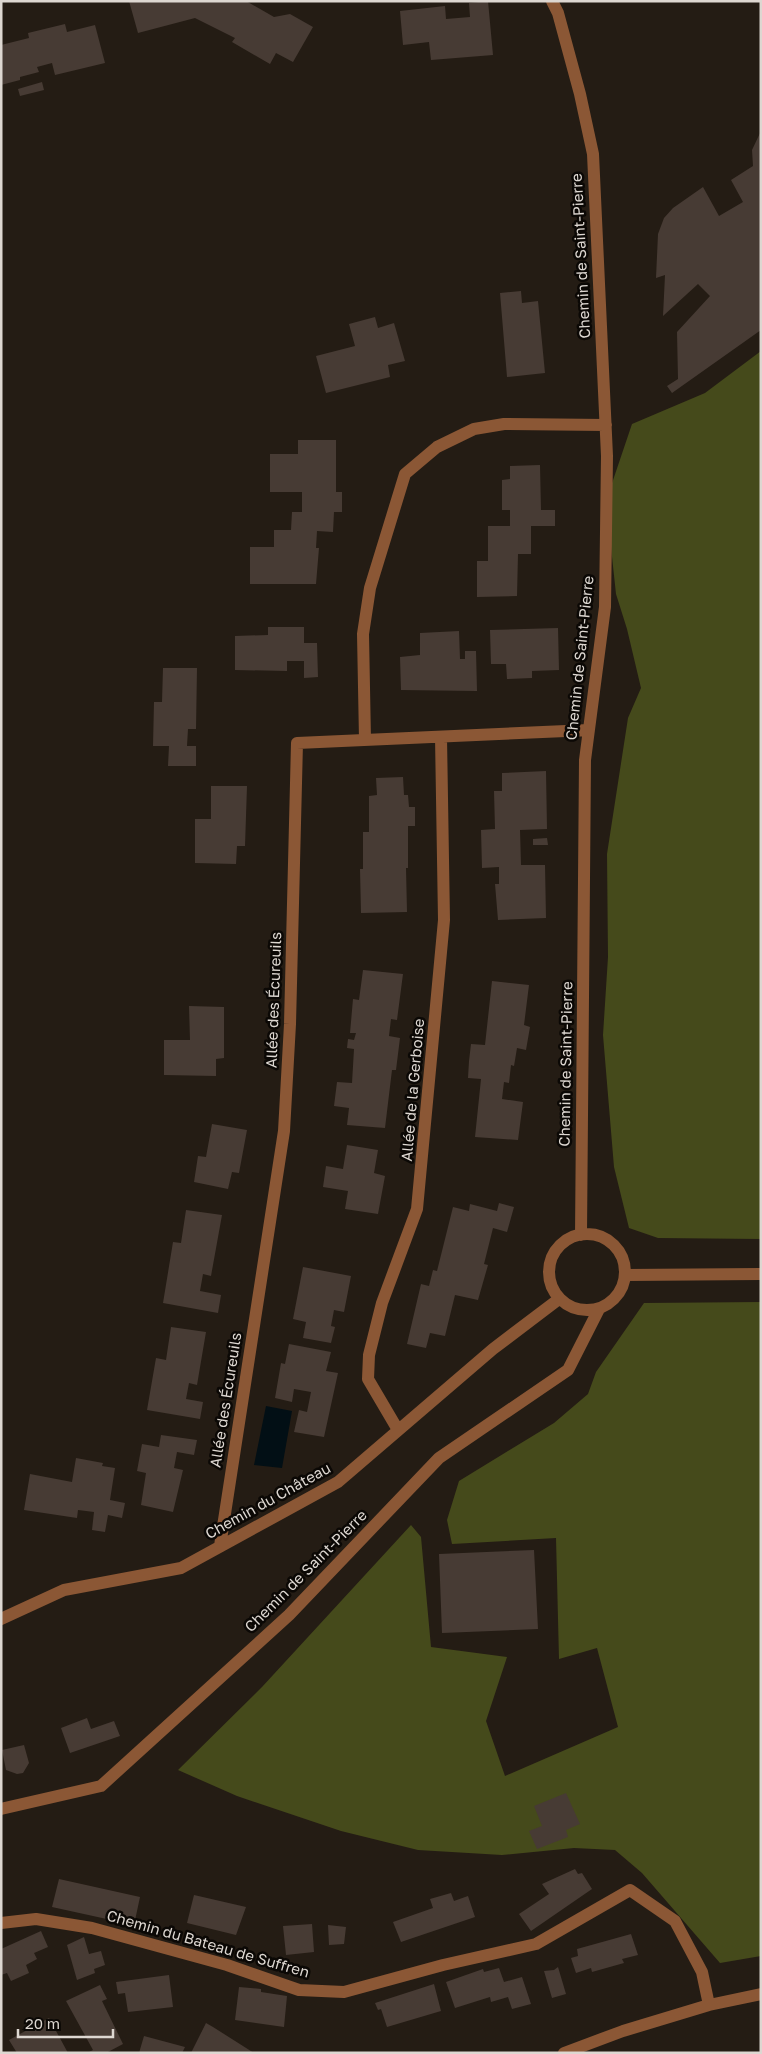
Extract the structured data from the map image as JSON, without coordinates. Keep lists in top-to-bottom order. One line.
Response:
{"streets":{"street":["Chemin de Saint-Pierre","Allée des Écureuils","Allée de la Gerboise","Chemin du Château","Chemin du Bateau de Suffren"]},"crossings":[["Chemin de Saint-Pierre","Allée des Écureuils"],["Chemin de Saint-Pierre","Chemin du Château"],["Allée des Écureuils","Allée de la Gerboise"],["Allée des Écureuils","Chemin du Château"],["Allée de la Gerboise","Chemin du Château"]],"scale_bar":"20 m"}
